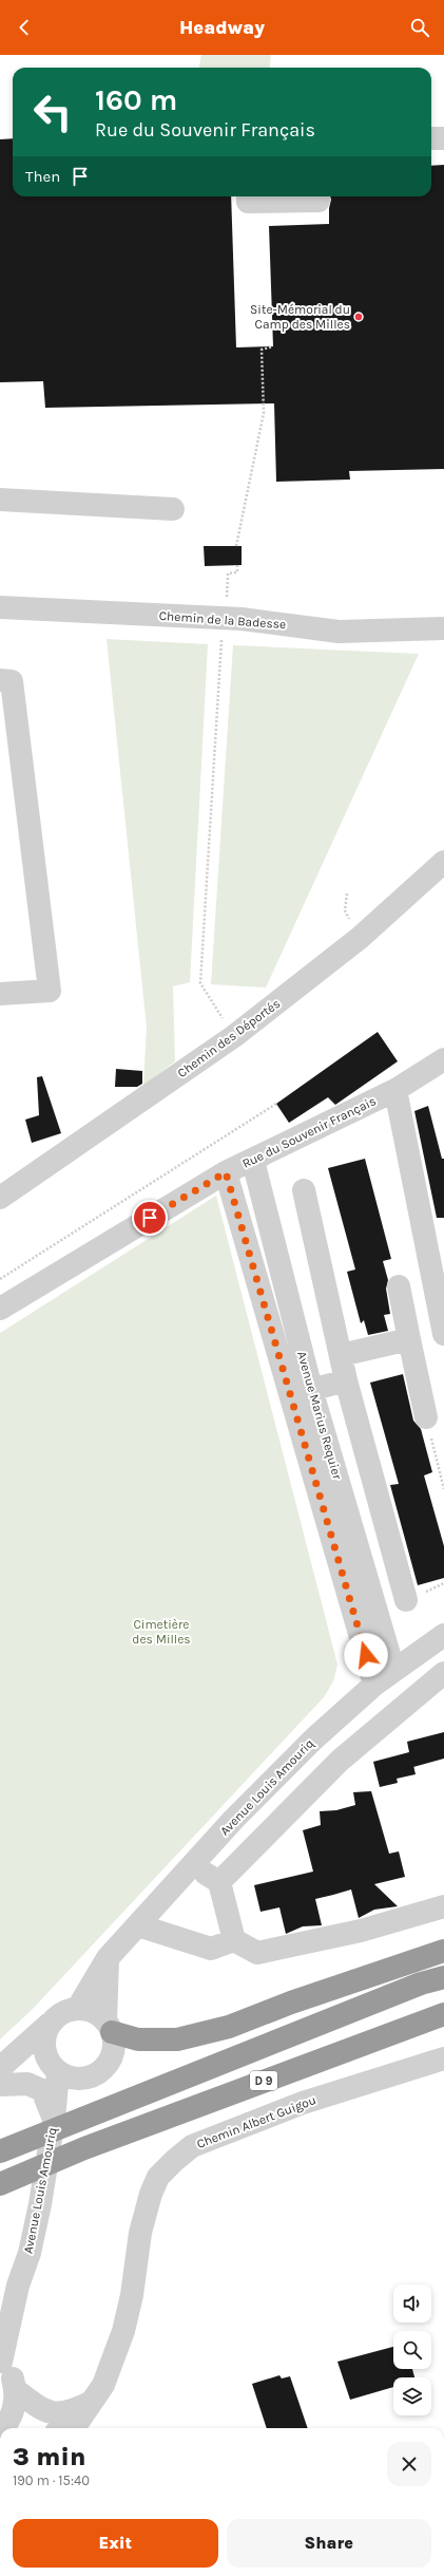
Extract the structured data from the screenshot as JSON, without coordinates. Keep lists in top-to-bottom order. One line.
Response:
{"streets":{"highway":["D 9"],"street":["Chemin de la Badesse","Chemin des Déportés","Rue du Souvenir Français","Avenue Marius Requier","Avenue Louis Amouriq","Chemin Albert Guigou"]},"crossings":[["Rue du Souvenir Français","Avenue Marius Requier"],["Avenue Marius Requier","Avenue Louis Amouriq"]],"parks":["Cimetière des Milles"],"places":["Site-Mémorial du Camp des Milles"],"page":{"header":"Headway","turn":["160 m","Rue du Souvenir Français"],"then":"Then","heading":["3 min","190 m · 15:40"],"buttons":["Exit","Share"]}}
